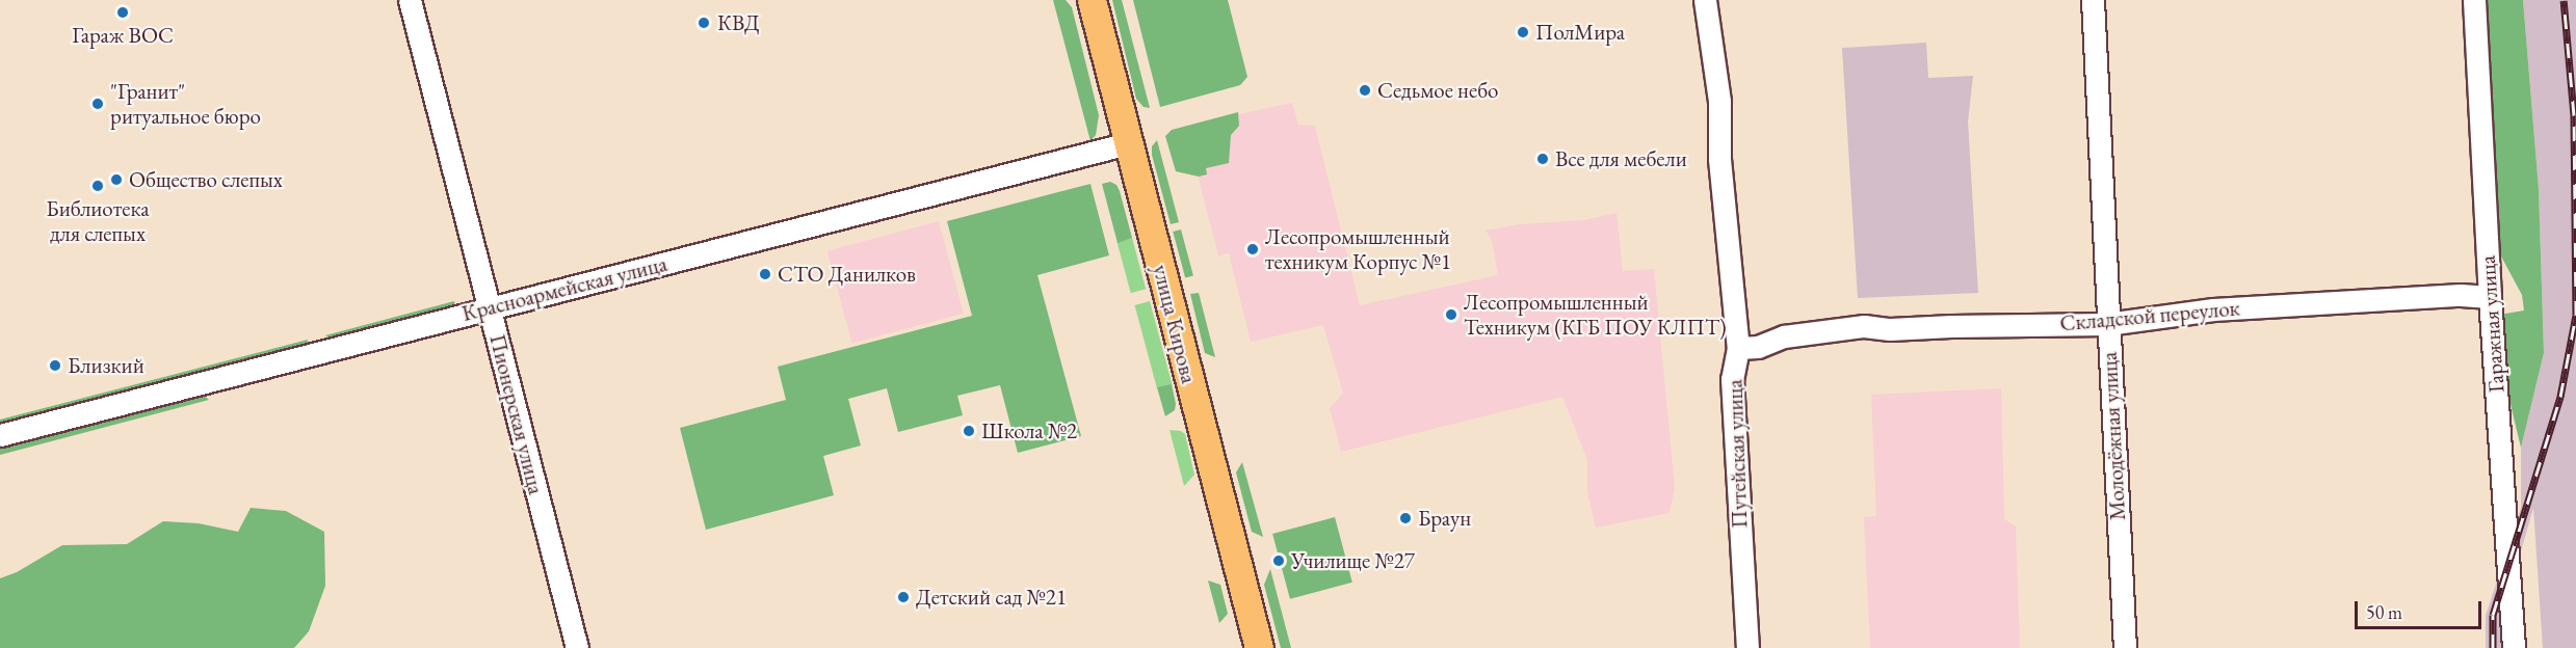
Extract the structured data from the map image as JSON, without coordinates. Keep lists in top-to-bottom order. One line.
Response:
{"streets":{"main road":["улица Кирова"],"street":["Красноармейская улица","Складской переулок","Гаражная улица","Пионерская улица","Молодёжная улица","Путейская улица"]},"crossings":[["Красноармейская улица","улица Кирова"],["Красноармейская улица","Пионерская улица"],["Складской переулок","Гаражная улица"],["Складской переулок","Молодёжная улица"],["Складской переулок","Путейская улица"]],"places":["Гараж ВОС","КВД","ПолМира","Седьмое небо","\"Гранит\" ритуальное бюро","Все для мебели","Общество слепых","Библиотека для слепых","Лесопромышленный техникум Корпус №1","СТО Данилков","Лесопромышленный Техникум (КГБ ПОУ КЛПТ)","Близкий","Школа №2","Браун","Училище №27","Детский сад №21"],"scale_bar":"50 m"}
